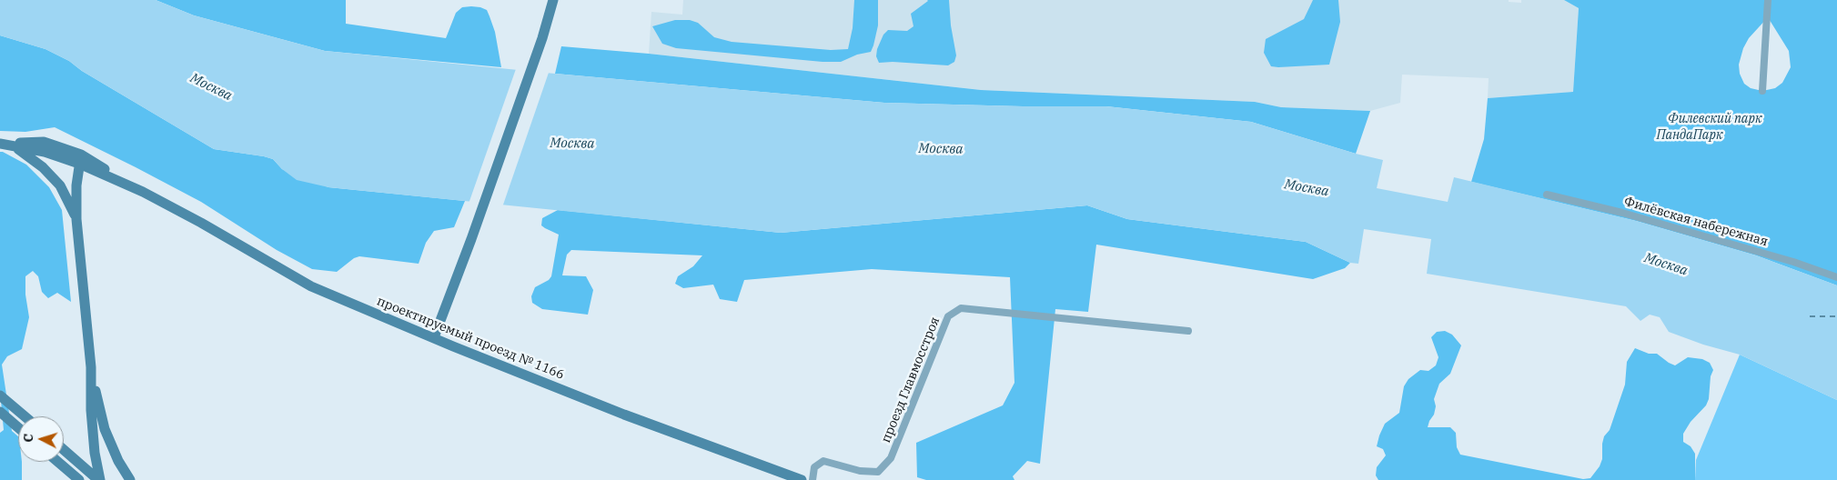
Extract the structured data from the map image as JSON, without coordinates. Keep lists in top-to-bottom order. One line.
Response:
{"streets":{"street":["Филёвская набережная","проектируемый проезд № 1166","проезд Главмосстроя"]},"water":["Москва"],"parks":["Филевский парк","ПандаПарк"],"north":"left"}
